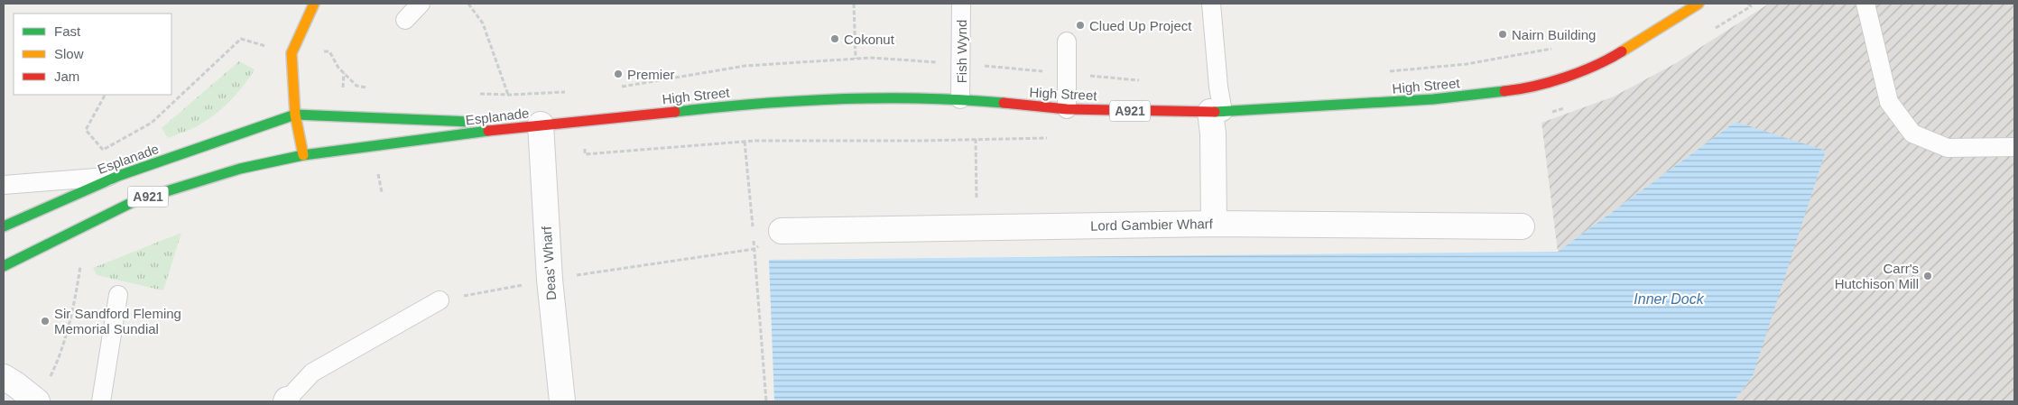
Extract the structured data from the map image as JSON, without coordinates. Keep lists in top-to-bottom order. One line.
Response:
{"streets":{"main road":["High Street","A921","Esplanade"],"street":["Lord Gambier Wharf","Deas' Wharf"],"lane":["Fish Wynd"]},"crossings":[["Fish Wynd","High Street"],["High Street","Esplanade"],["High Street","Deas' Wharf"],["Esplanade","Deas' Wharf"]],"water":["Inner Dock"],"places":["Clued Up Project","Nairn Building","Cokonut","Premier","Carr's Hutchison Mill","Sir Sandford Fleming Memorial Sundial"],"legend":["Fast","Slow","Jam"]}
